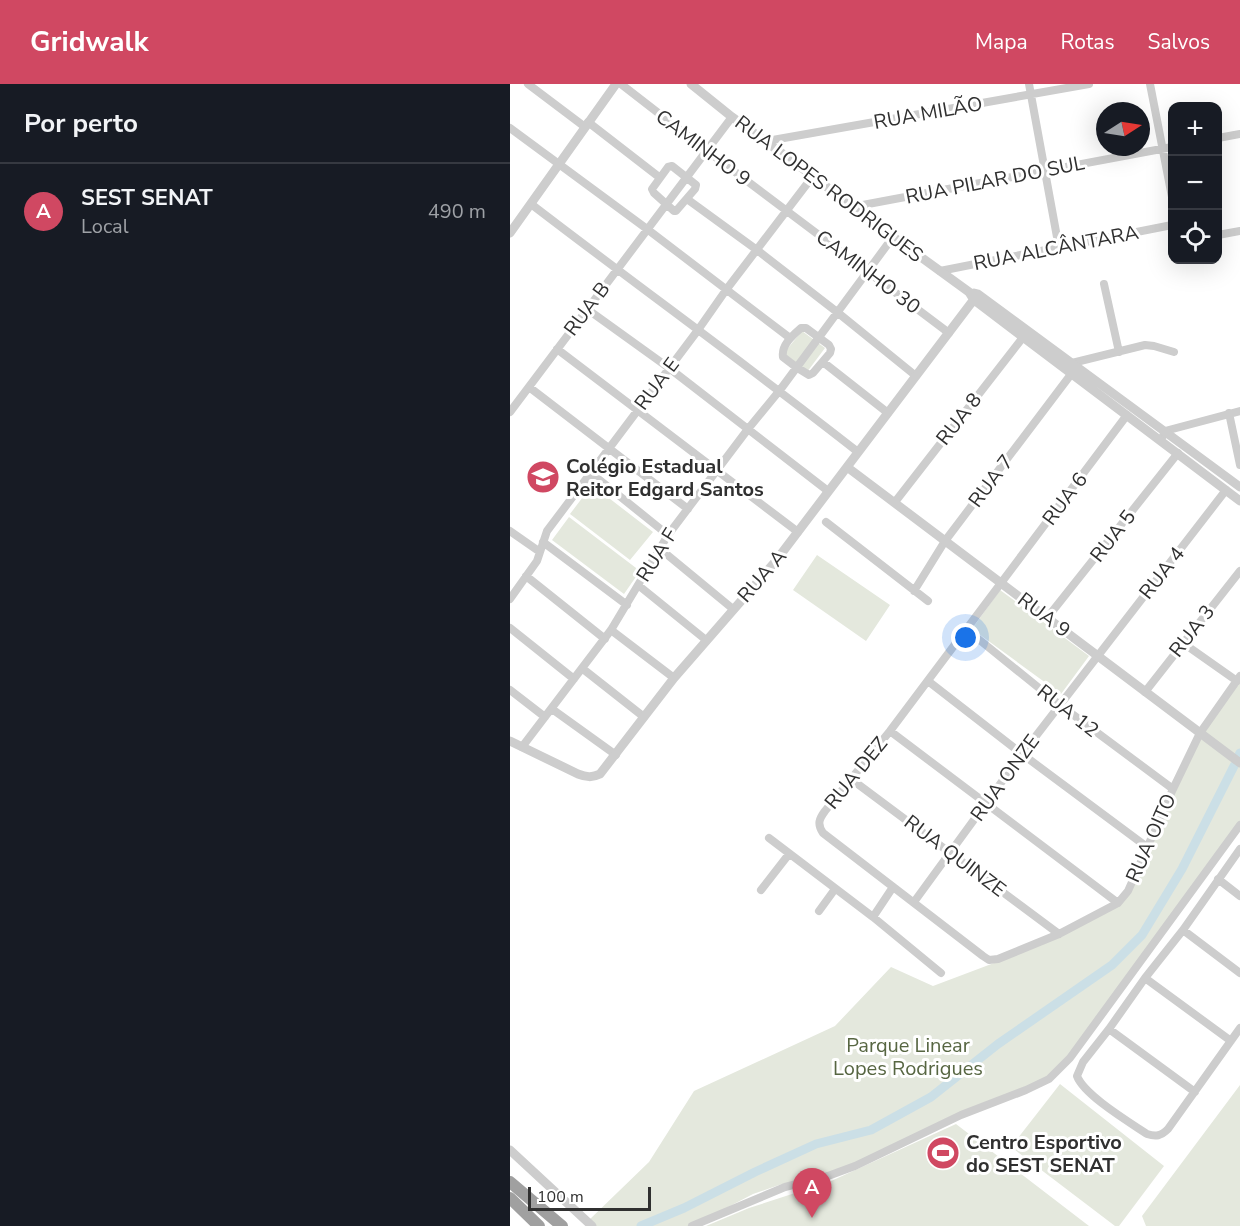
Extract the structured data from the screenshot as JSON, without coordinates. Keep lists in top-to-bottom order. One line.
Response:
{"streets":{"street":["RUA MILÃO","CAMINHO 9","RUA PILAR DO SUL","RUA LOPES RODRIGUES","RUA ALCÂNTARA","CAMINHO 30","RUA B","RUA E","RUA 8","RUA 7","RUA 6","RUA 5","RUA F","RUA 4","RUA A","RUA 9","RUA 3","RUA 12","RUA DEZ","RUA ONZE","RUA OITO","RUA QUINZE"]},"crossings":[["RUA MILÃO","RUA LOPES RODRIGUES"],["CAMINHO 9","CAMINHO 30"],["CAMINHO 9","RUA E"],["RUA PILAR DO SUL","RUA LOPES RODRIGUES"],["RUA LOPES RODRIGUES","RUA ALCÂNTARA"],["RUA LOPES RODRIGUES","RUA E"],["RUA LOPES RODRIGUES","RUA 8"],["RUA LOPES RODRIGUES","RUA 7"],["RUA LOPES RODRIGUES","RUA 6"],["RUA LOPES RODRIGUES","RUA 5"],["RUA LOPES RODRIGUES","RUA 4"],["RUA LOPES RODRIGUES","RUA A"],["CAMINHO 30","RUA E"],["CAMINHO 30","RUA A"],["RUA 8","RUA 9"],["RUA 7","RUA 9"],["RUA 6","RUA 9"],["RUA 6","RUA DEZ"],["RUA 5","RUA 9"],["RUA F","RUA A"],["RUA 4","RUA 9"],["RUA 4","RUA ONZE"],["RUA A","RUA 9"],["RUA 9","RUA 3"],["RUA 9","RUA DEZ"],["RUA 9","RUA ONZE"],["RUA 9","RUA OITO"],["RUA 12","RUA DEZ"],["RUA 12","RUA ONZE"],["RUA 12","RUA OITO"],["RUA DEZ","RUA ONZE"],["RUA DEZ","RUA OITO"],["RUA DEZ","RUA QUINZE"],["RUA ONZE","RUA QUINZE"],["RUA OITO","RUA QUINZE"]],"parks":["Parque Linear Lopes Rodrigues"],"places":{"school or university":["Colégio Estadual Reitor Edgard Santos"],"sports":["Centro Esportivo do SEST SENAT"]},"scale_bar":"100 m","north":"right","page":{"header":"Gridwalk","nav":["Mapa","Rotas","Salvos"],"heading":"Por perto","map_buttons":["+","−"],"list":[{"mark":"A","name":"SEST SENAT","note":"Local","value":"490 m"}],"pins":"A","scale":"100 m"}}
